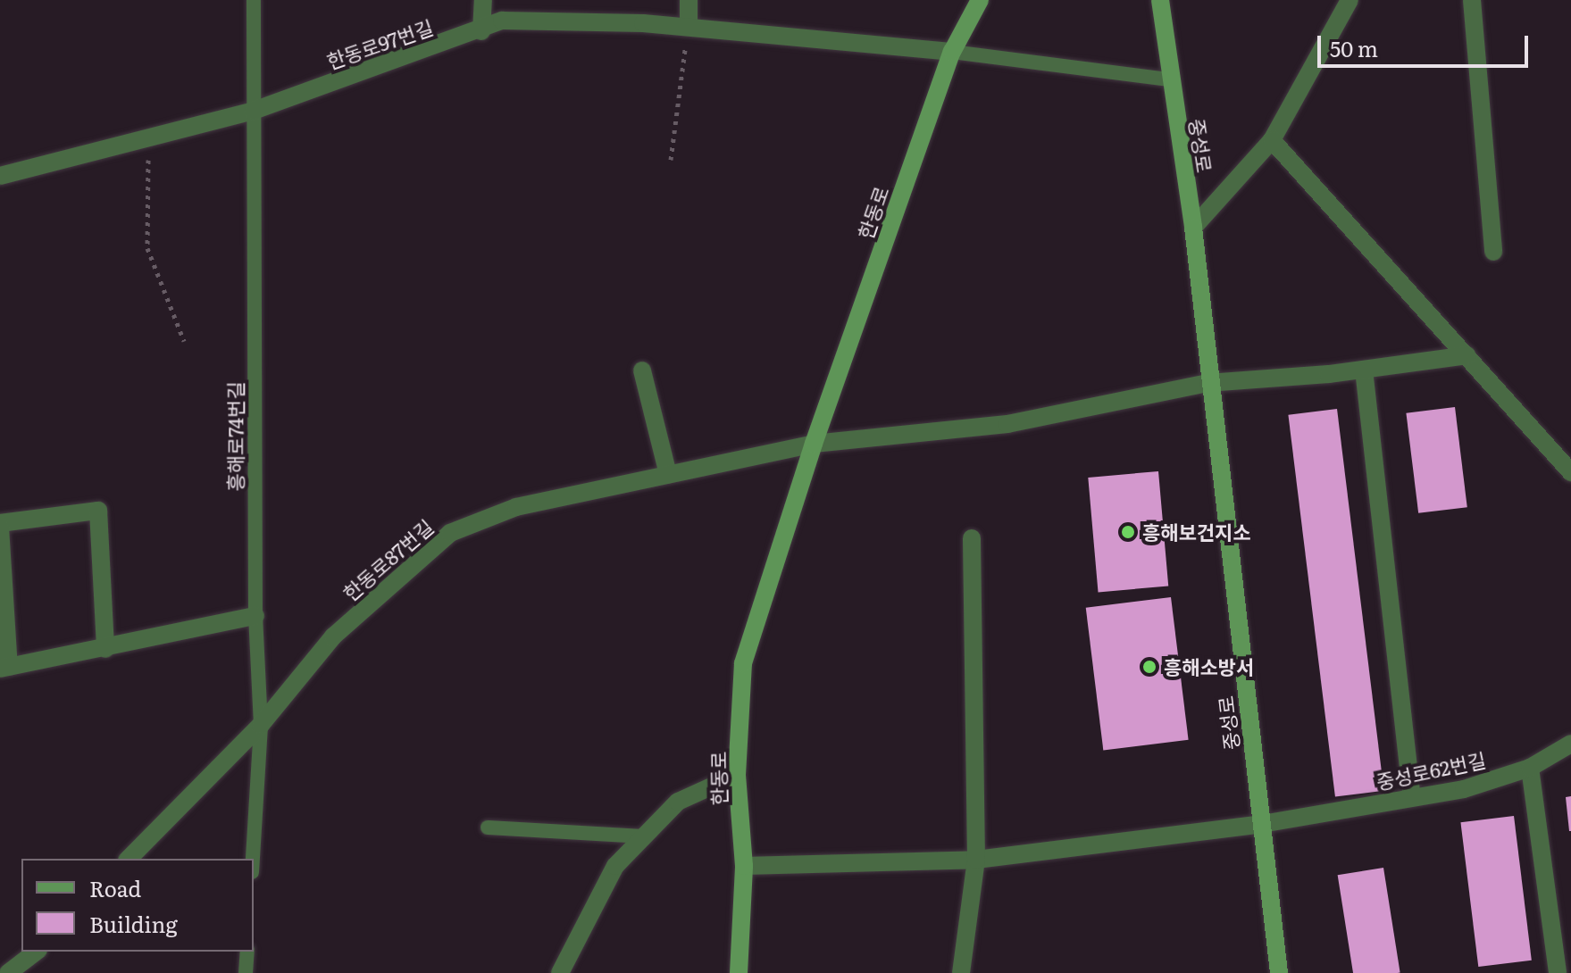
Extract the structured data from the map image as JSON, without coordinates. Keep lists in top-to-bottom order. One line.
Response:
{"streets":{"street":["한동로97번길","중성로","한동로","한동로87번길","중성로62번길"],"lane":["흥해로74번길"]},"crossings":[["한동로97번길","한동로"],["한동로97번길","흥해로74번길"],["중성로","중성로62번길"],["한동로","한동로87번길"],["흥해로74번길","한동로87번길"]],"places":["흥해보건지소","흥해소방서"],"legend":["Road","Building"],"scale_bar":"50 m"}
